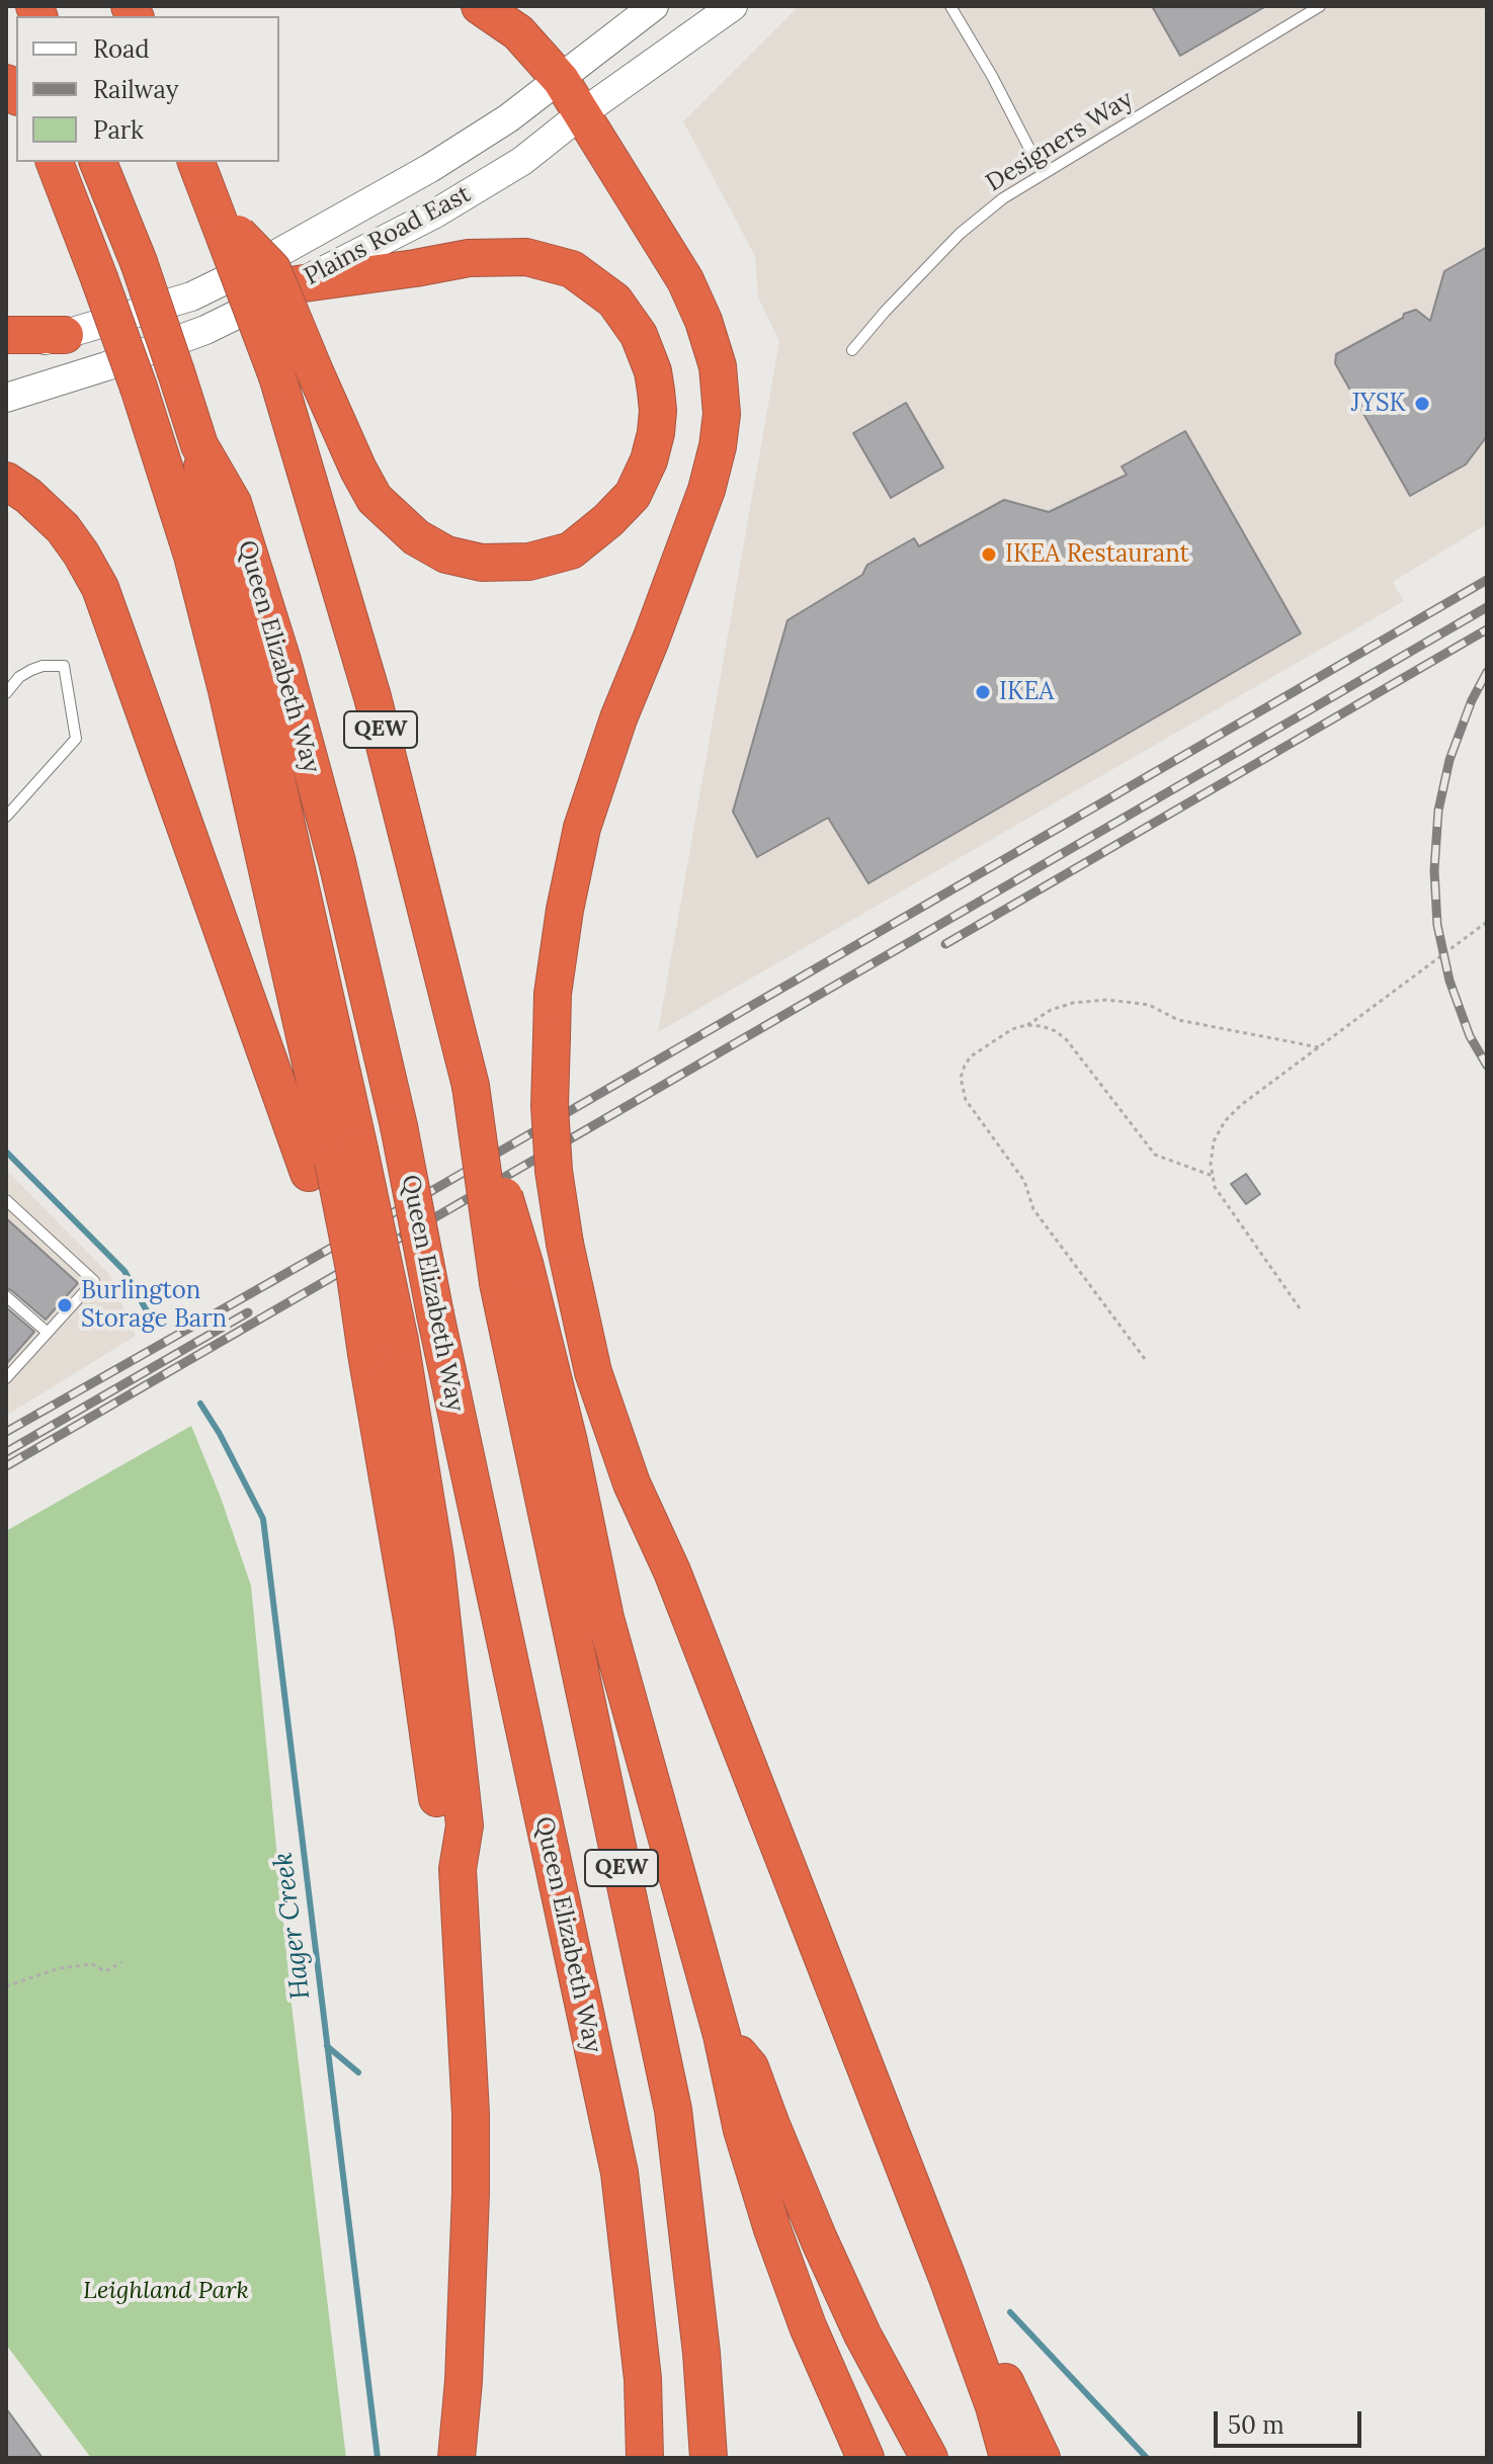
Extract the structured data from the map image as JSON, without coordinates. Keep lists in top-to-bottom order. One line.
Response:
{"streets":{"highway":["Queen Elizabeth Way","QEW"],"main road":["Plains Road East"],"lane":["Designers Way"]},"water":["Hager Creek"],"parks":["Leighland Park"],"places":["JYSK","IKEA Restaurant","IKEA","Burlington Storage Barn"],"legend":["Road","Railway","Park"],"scale_bar":"50 m"}
